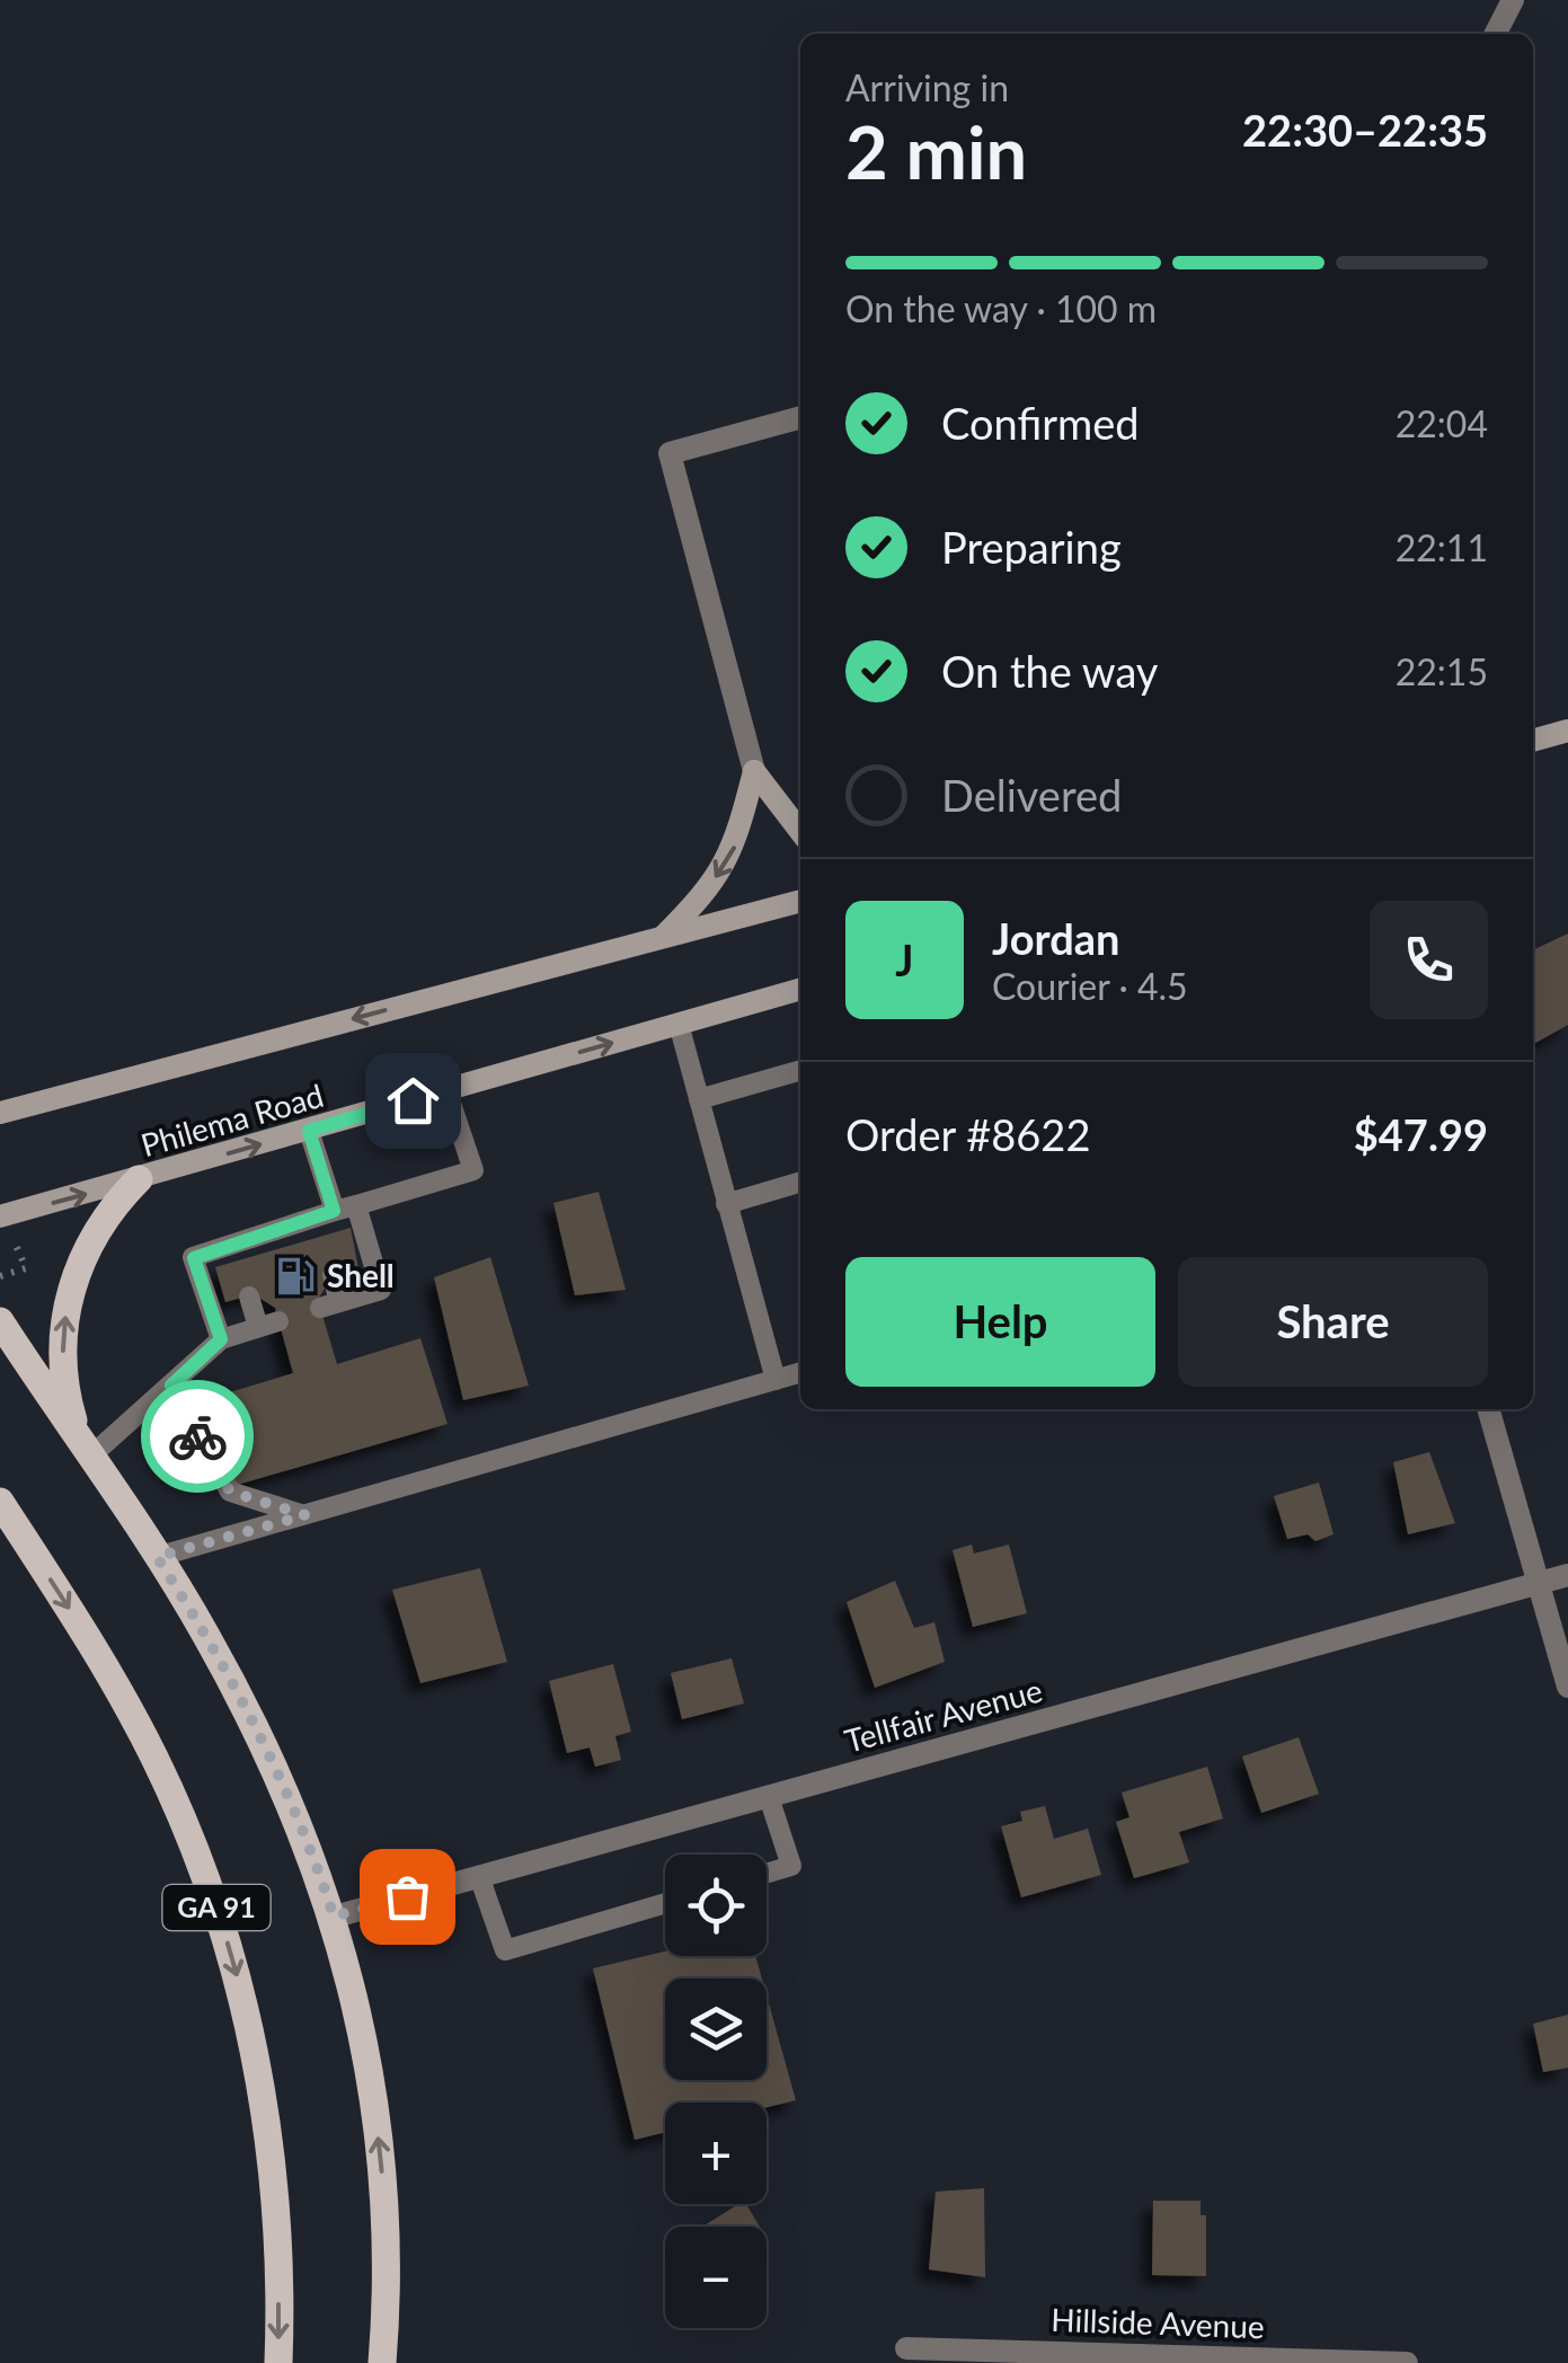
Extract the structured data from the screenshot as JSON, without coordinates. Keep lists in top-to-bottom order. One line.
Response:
{"streets":{"main road":["Philema Road","GA 91"],"street":["Tellfair Avenue","Hillside Avenue"]},"places":{"fuel station":["Shell"]},"page":{"heading":["2 min","Arriving in","22:30–22:35"],"panel":["Jordan","Courier · 4.5","Order #8622","$47.99"],"bar":"On the way · 100 m","list":[["Confirmed","22:04"],["Preparing","22:11"],["On the way","22:15"],"Delivered"],"round":"J","buttons":["Help","Share"],"map_buttons":["+","−"]}}
